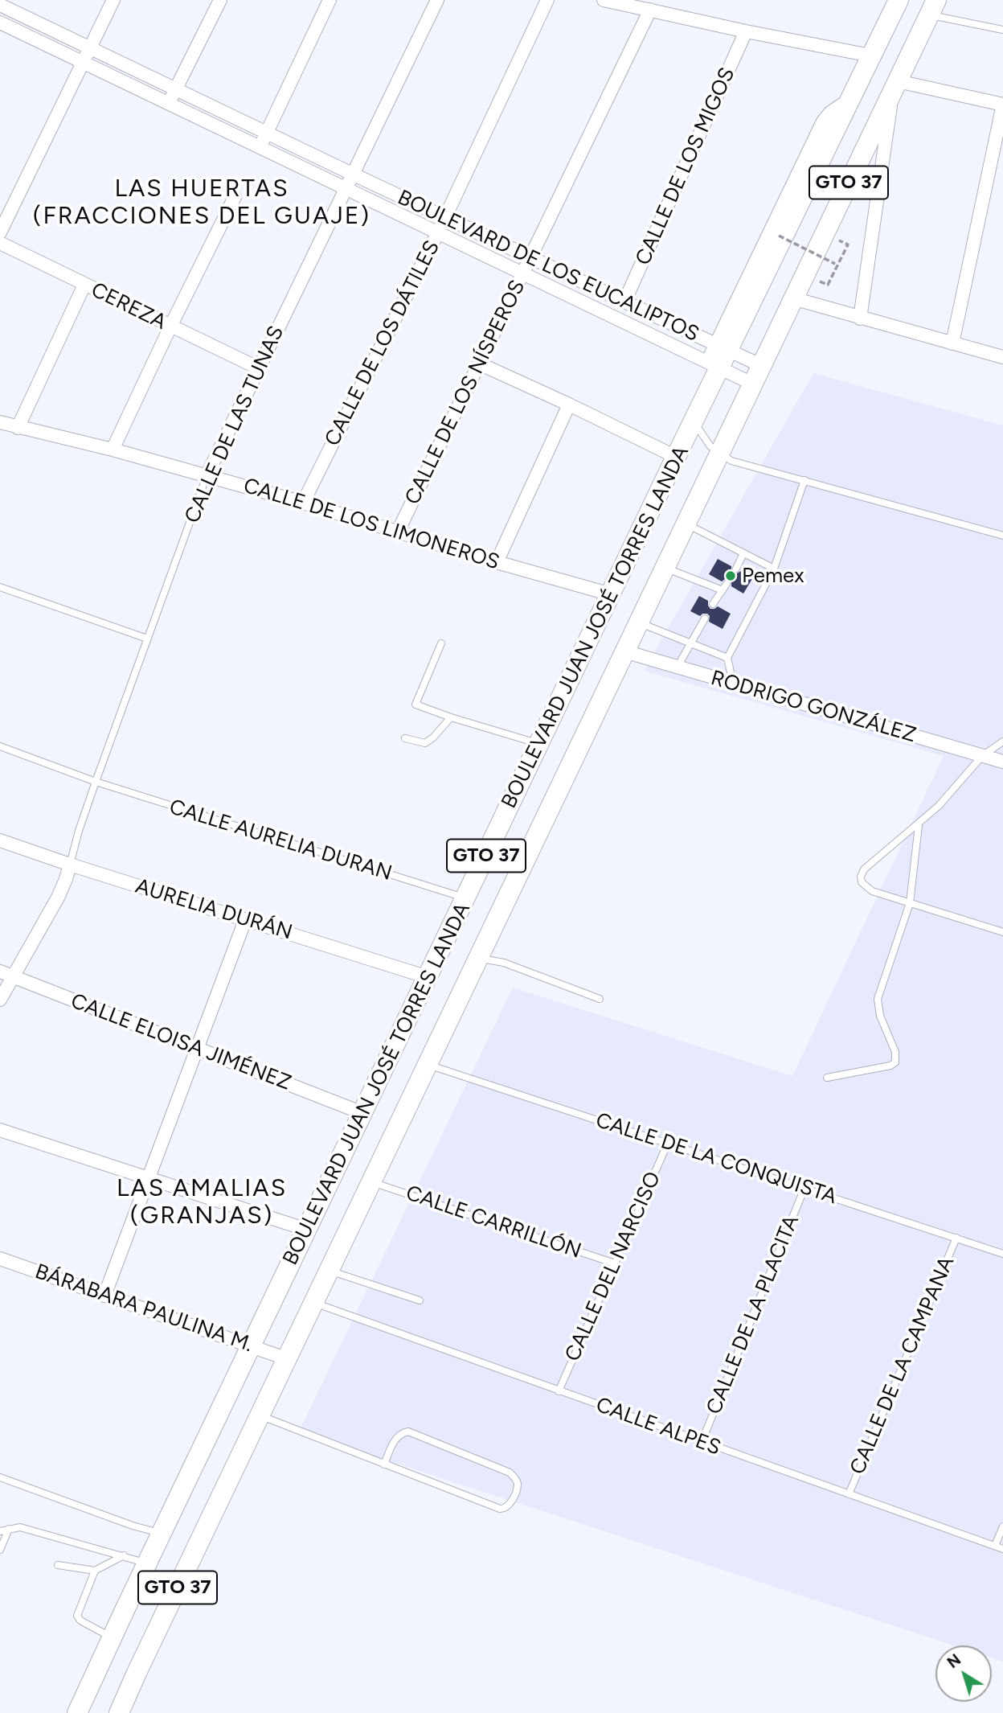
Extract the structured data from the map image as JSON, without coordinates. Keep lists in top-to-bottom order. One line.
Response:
{"streets":{"main road":["GTO 37","BOULEVARD JUAN JOSÉ TORRES LANDA"],"street":["CALLE DE LOS MIGOS","BOULEVARD DE LOS EUCALIPTOS","CEREZA","CALLE DE LOS DÁTILES","CALLE DE LOS NÍSPEROS","CALLE DE LAS TUNAS","CALLE DE LOS LIMONEROS","RODRIGO GONZÁLEZ","AURELIA DURÁN","CALLE ELOISA JIMÉNEZ","BÁRABARA PAULINA M."],"lane":["CALLE AURELIA DURAN","CALLE DE LA CONQUISTA","CALLE CARRILLÓN","CALLE DEL NARCISO","CALLE DE LA PLACITA","CALLE DE LA CAMPANA","CALLE ALPES"]},"crossings":[["CALLE DE LOS MIGOS","BOULEVARD DE LOS EUCALIPTOS"],["BOULEVARD DE LOS EUCALIPTOS","CALLE DE LOS DÁTILES"],["BOULEVARD DE LOS EUCALIPTOS","CALLE DE LOS NÍSPEROS"],["BOULEVARD DE LOS EUCALIPTOS","CALLE DE LAS TUNAS"],["BOULEVARD DE LOS EUCALIPTOS","BOULEVARD JUAN JOSÉ TORRES LANDA"],["CEREZA","CALLE DE LAS TUNAS"],["CALLE DE LOS DÁTILES","CALLE DE LOS LIMONEROS"],["CALLE DE LOS NÍSPEROS","CALLE DE LOS LIMONEROS"],["CALLE DE LAS TUNAS","CALLE DE LOS LIMONEROS"],["CALLE DE LAS TUNAS","CALLE AURELIA DURAN"],["CALLE DE LAS TUNAS","AURELIA DURÁN"],["CALLE DE LOS LIMONEROS","BOULEVARD JUAN JOSÉ TORRES LANDA"],["BOULEVARD JUAN JOSÉ TORRES LANDA","RODRIGO GONZÁLEZ"],["BOULEVARD JUAN JOSÉ TORRES LANDA","CALLE AURELIA DURAN"],["BOULEVARD JUAN JOSÉ TORRES LANDA","AURELIA DURÁN"],["BOULEVARD JUAN JOSÉ TORRES LANDA","CALLE ELOISA JIMÉNEZ"],["BOULEVARD JUAN JOSÉ TORRES LANDA","CALLE DE LA CONQUISTA"],["BOULEVARD JUAN JOSÉ TORRES LANDA","CALLE CARRILLÓN"],["BOULEVARD JUAN JOSÉ TORRES LANDA","BÁRABARA PAULINA M."],["BOULEVARD JUAN JOSÉ TORRES LANDA","CALLE ALPES"],["CALLE DE LA CONQUISTA","CALLE DEL NARCISO"],["CALLE DE LA CONQUISTA","CALLE DE LA PLACITA"],["CALLE DE LA CONQUISTA","CALLE DE LA CAMPANA"],["CALLE CARRILLÓN","CALLE DEL NARCISO"],["CALLE DEL NARCISO","CALLE ALPES"],["CALLE DE LA PLACITA","CALLE ALPES"],["CALLE DE LA CAMPANA","CALLE ALPES"]],"districts":["LAS HUERTAS (FRACCIONES DEL GUAJE)","LAS AMALIAS (GRANJAS)"],"places":["Pemex"],"north":"top left"}
